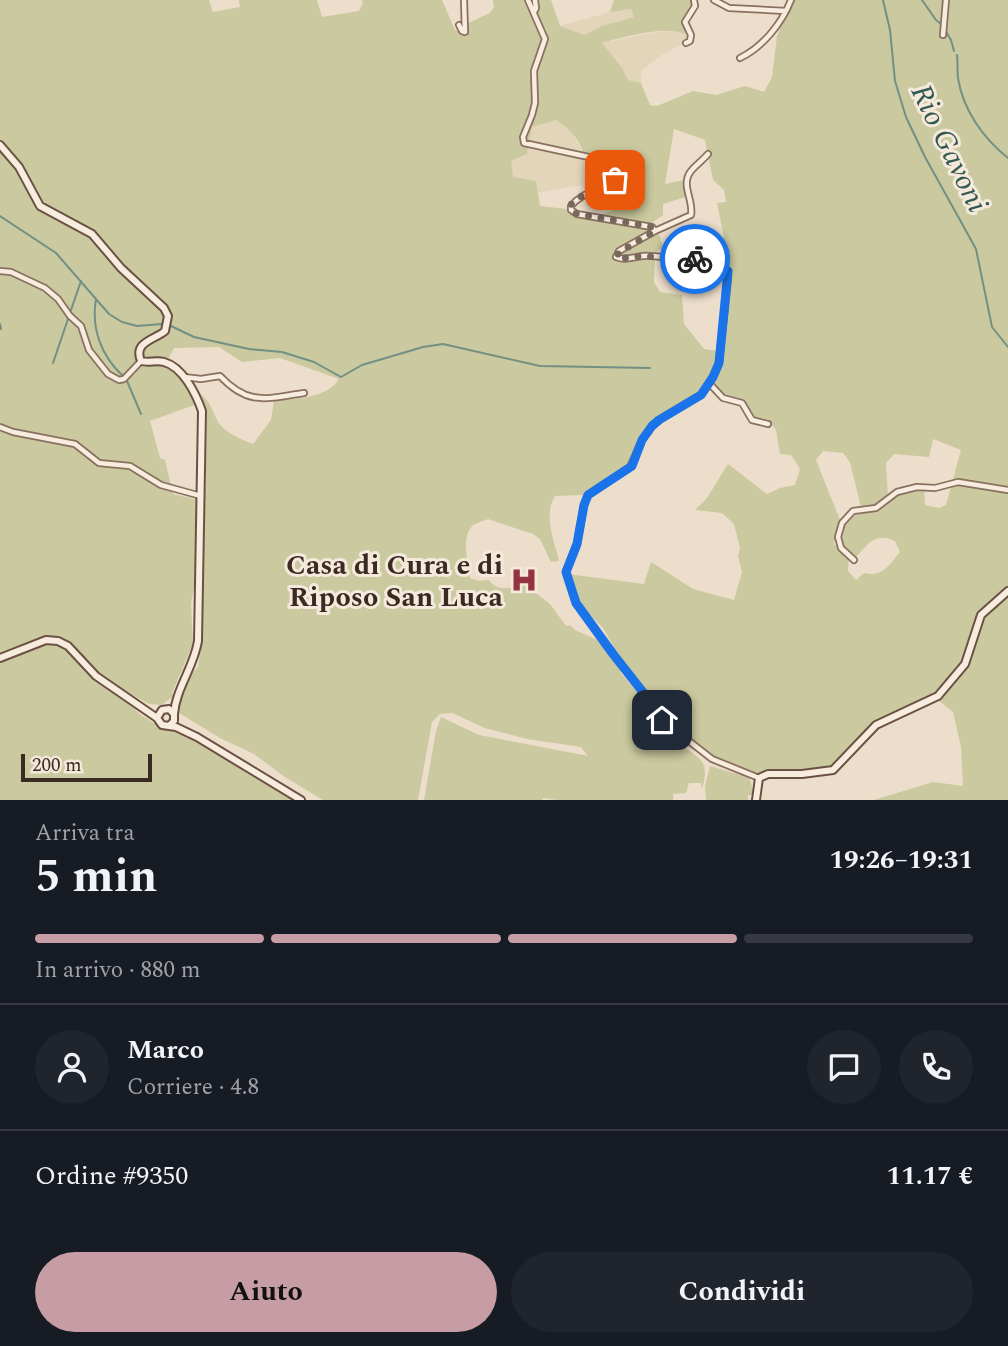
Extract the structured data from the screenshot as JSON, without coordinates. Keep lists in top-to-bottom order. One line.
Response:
{"water":["Rio Gavoni"],"places":{"hospital":["Casa di Cura e di Riposo San Luca"]},"scale_bar":"200 m","page":{"scale":"200 m","heading":["5 min","Arriva tra","19:26–19:31"],"panel":["Marco","Corriere · 4.8","Ordine #9350","11.17 €"],"bar":"In arrivo · 880 m","buttons":["Aiuto","Condividi"]}}
